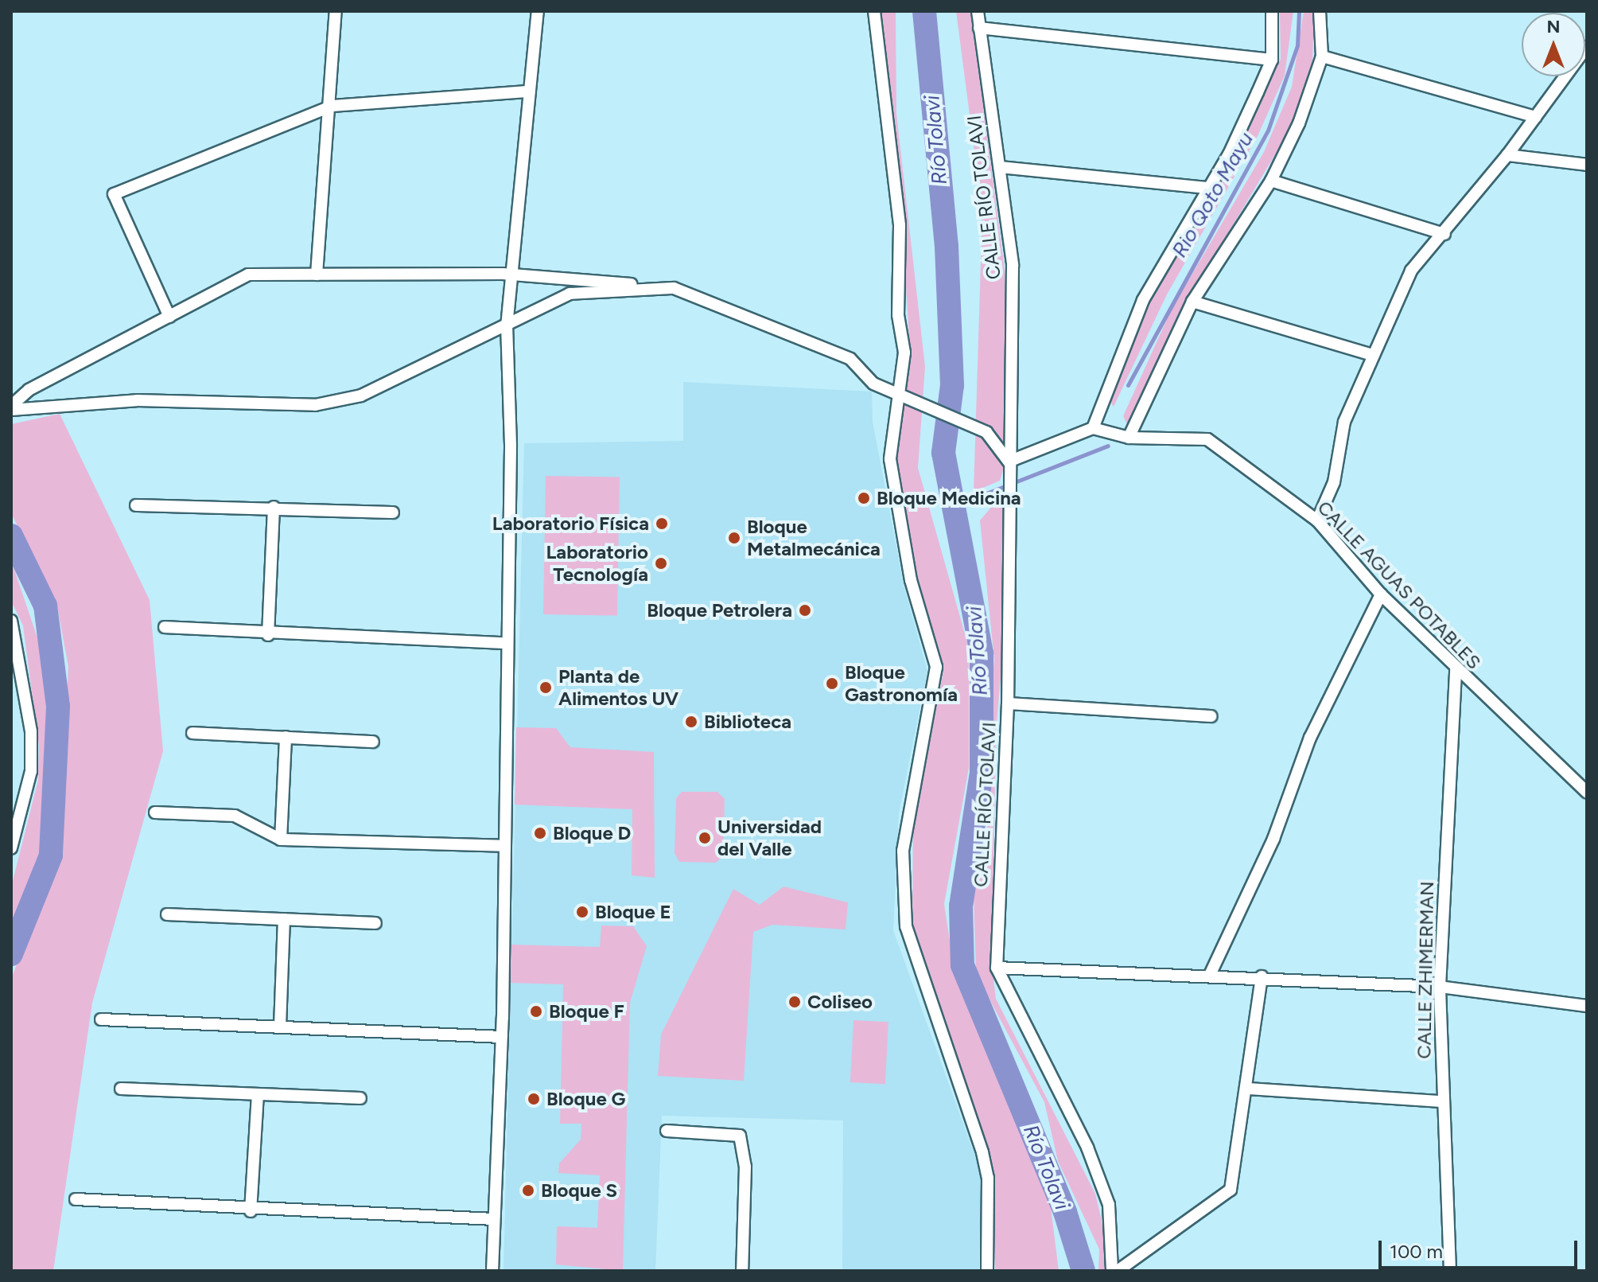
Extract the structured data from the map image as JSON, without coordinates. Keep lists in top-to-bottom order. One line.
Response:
{"streets":{"street":["CALLE RÍO TOLAVI","CALLE AGUAS POTABLES","CALLE ZHIMERMAN"]},"crossings":[["CALLE AGUAS POTABLES","CALLE ZHIMERMAN"]],"water":["Río Tolavi","Rio Qoto Mayu"],"places":["Bloque Medicina","Laboratorio Física","Bloque Metalmecánica","Laboratorio Tecnología","Bloque Petrolera","Bloque Gastronomía","Planta de Alimentos UV","Biblioteca","Bloque D","Universidad del Valle","Bloque E","Coliseo","Bloque F","Bloque G","Bloque S"],"scale_bar":"100 m","north":"top"}
